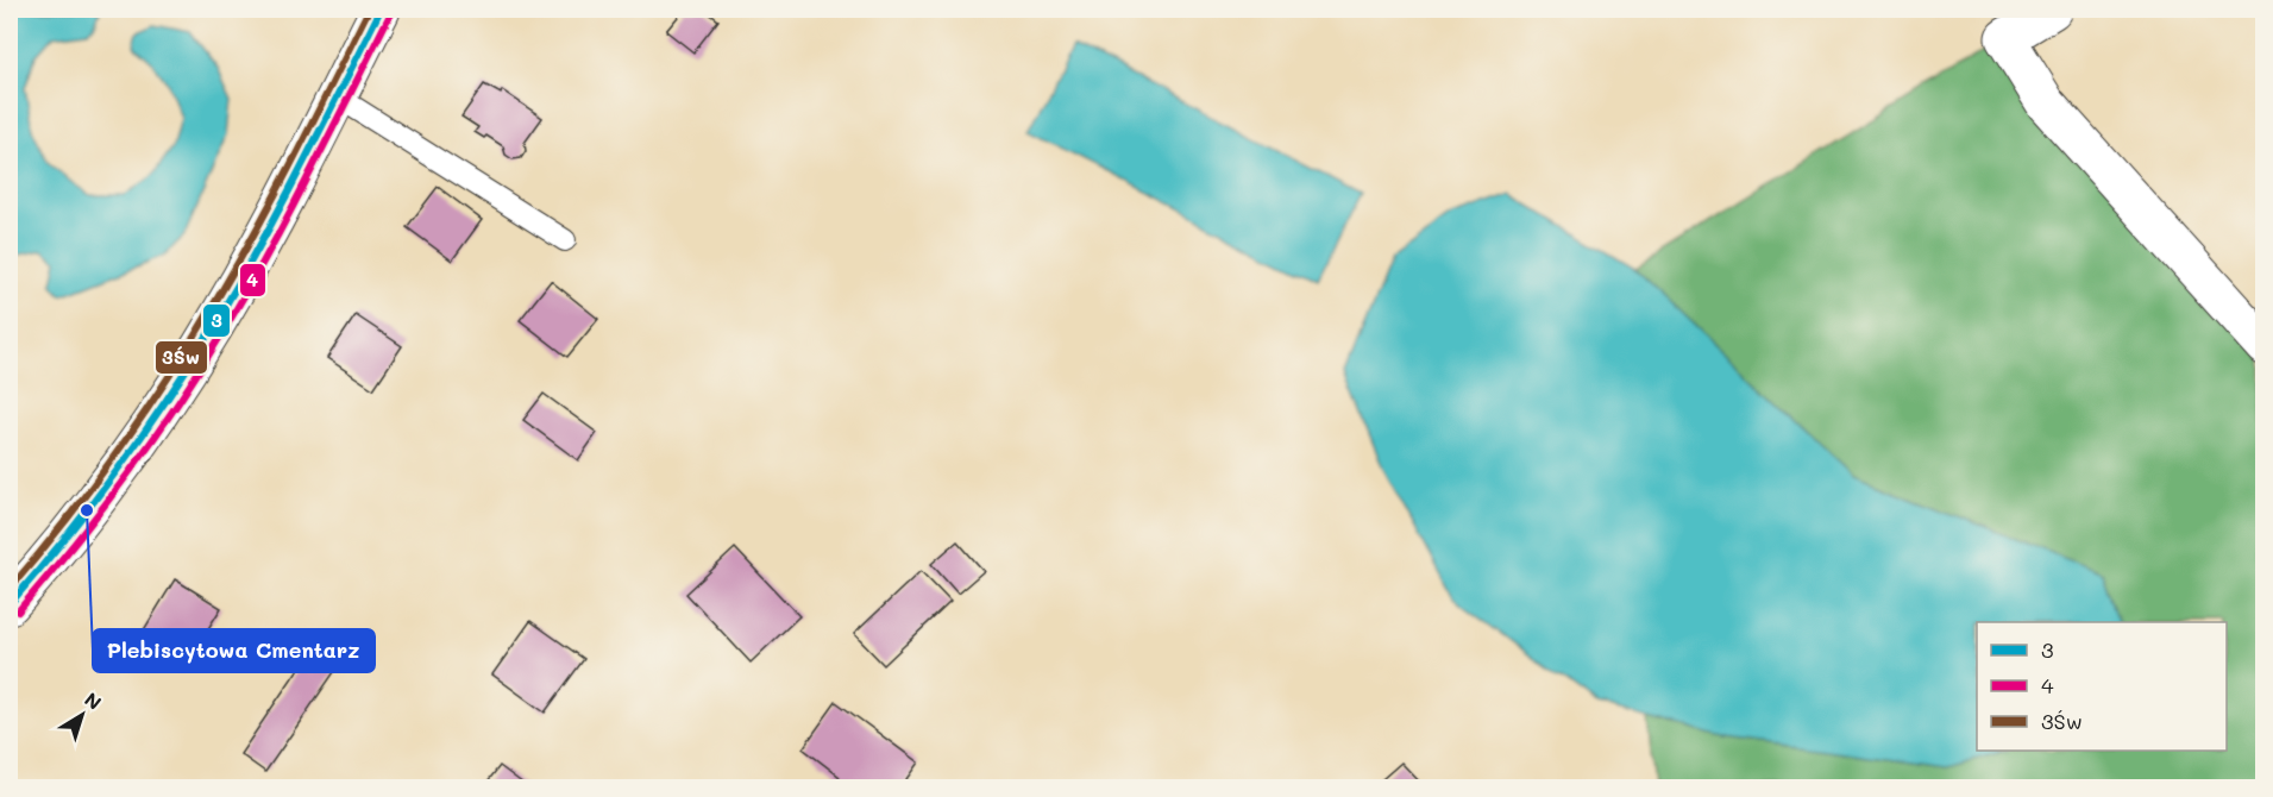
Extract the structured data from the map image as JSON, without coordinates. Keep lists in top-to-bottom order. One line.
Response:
{"places":["Plebiscytowa Cmentarz"],"lines":["transit line 3","transit line 3Św","transit line 4"],"legend":["3","4","3Św"],"north":"top right"}
